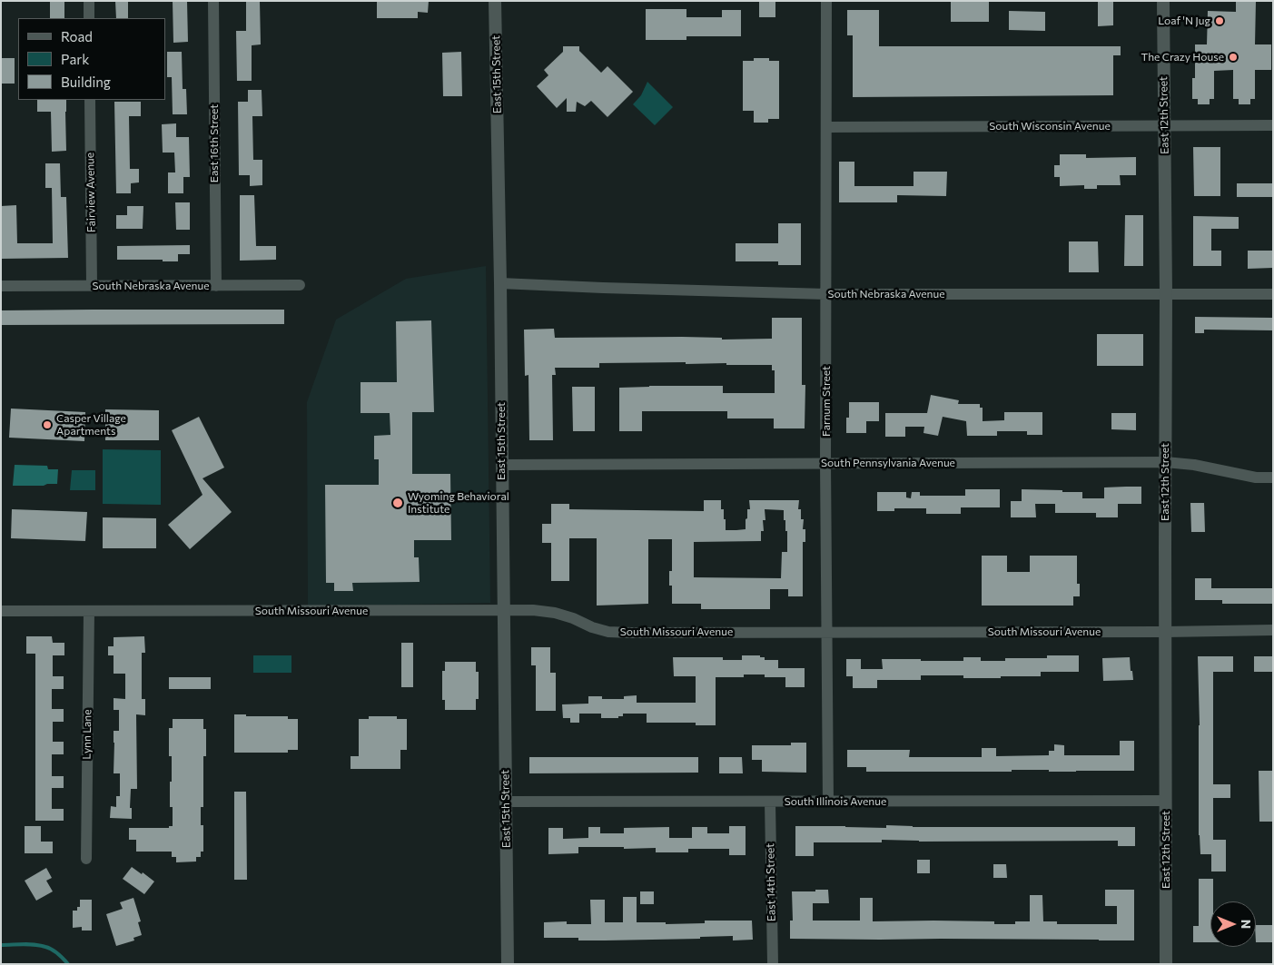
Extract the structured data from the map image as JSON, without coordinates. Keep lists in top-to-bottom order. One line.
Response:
{"streets":{"street":["East 15th Street","East 12th Street","South Wisconsin Avenue","East 16th Street","Fairview Avenue","South Nebraska Avenue","Farnum Street","South Pennsylvania Avenue","South Missouri Avenue","Lynn Lane","South Illinois Avenue","East 14th Street"]},"crossings":[["East 15th Street","South Nebraska Avenue"],["East 15th Street","South Pennsylvania Avenue"],["East 15th Street","South Missouri Avenue"],["East 15th Street","South Illinois Avenue"],["East 12th Street","South Wisconsin Avenue"],["East 12th Street","South Nebraska Avenue"],["East 12th Street","South Pennsylvania Avenue"],["East 12th Street","South Missouri Avenue"],["East 12th Street","South Illinois Avenue"],["South Wisconsin Avenue","Farnum Street"],["East 16th Street","South Nebraska Avenue"],["Fairview Avenue","South Nebraska Avenue"],["South Nebraska Avenue","Farnum Street"],["Farnum Street","South Pennsylvania Avenue"],["Farnum Street","South Missouri Avenue"],["Farnum Street","South Illinois Avenue"],["South Missouri Avenue","Lynn Lane"],["South Illinois Avenue","East 14th Street"]],"places":["Loaf 'N Jug","The Crazy House","Casper Village Apartments","Wyoming Behavioral Institute"],"legend":["Road","Park","Building"],"north":"right"}
